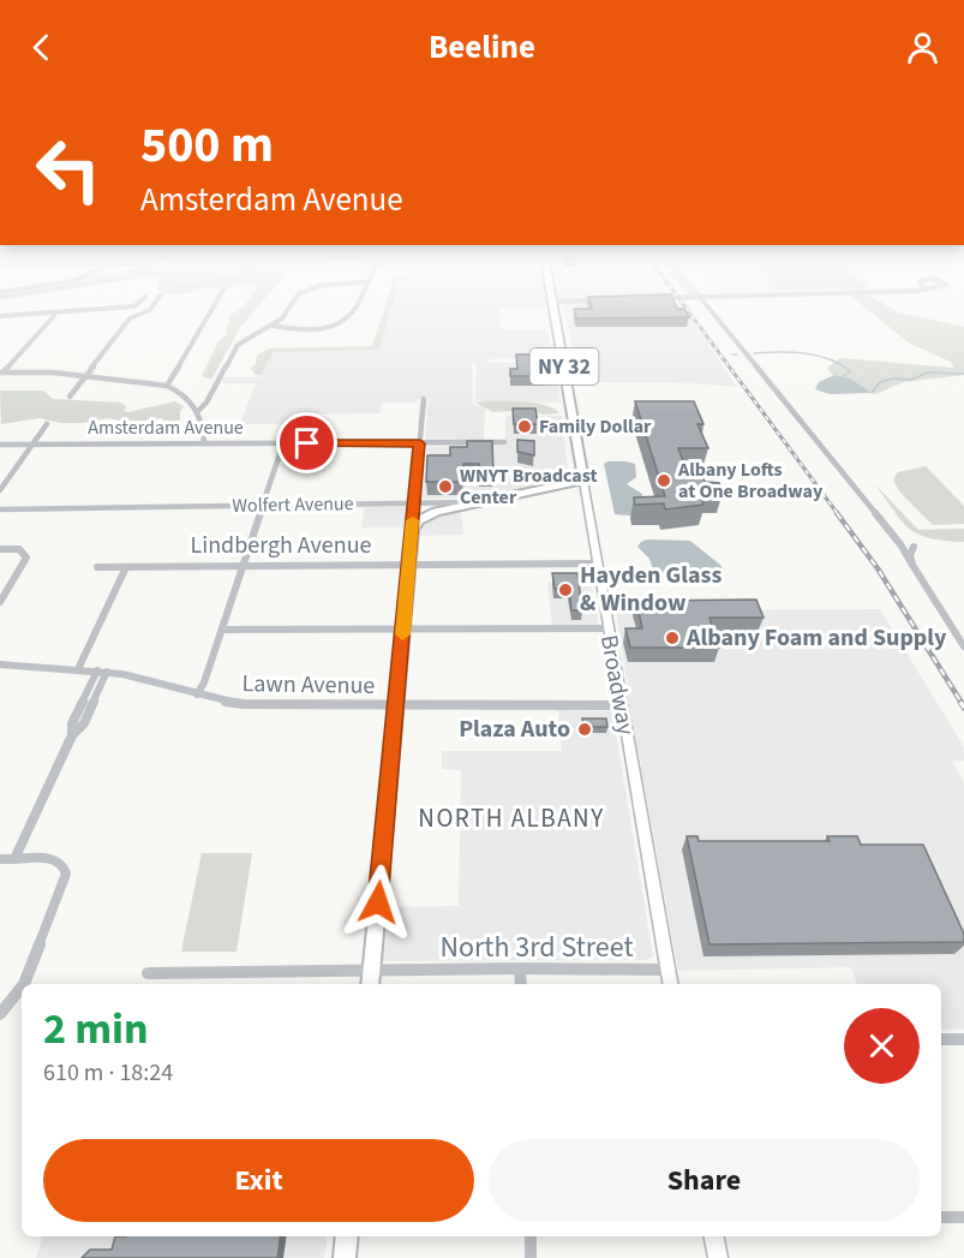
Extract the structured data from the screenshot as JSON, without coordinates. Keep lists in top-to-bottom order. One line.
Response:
{"streets":{"main road":["NY 32","Wolfert Avenue","Broadway"],"street":["Amsterdam Avenue","Lindbergh Avenue","Lawn Avenue","North 3rd Street"]},"crossings":[["Wolfert Avenue","Broadway"],["Lindbergh Avenue","Broadway"],["Lawn Avenue","Broadway"],["Broadway","North 3rd Street"]],"districts":["NORTH ALBANY"],"places":["Family Dollar","Albany Lofts at One Broadway","WNYT Broadcast Center","Hayden Glass & Window","Albany Foam and Supply","Plaza Auto"],"page":{"header":"Beeline","turn":["500 m","Amsterdam Avenue"],"heading":["2 min","610 m · 18:24"],"buttons":["Exit","Share"]}}
